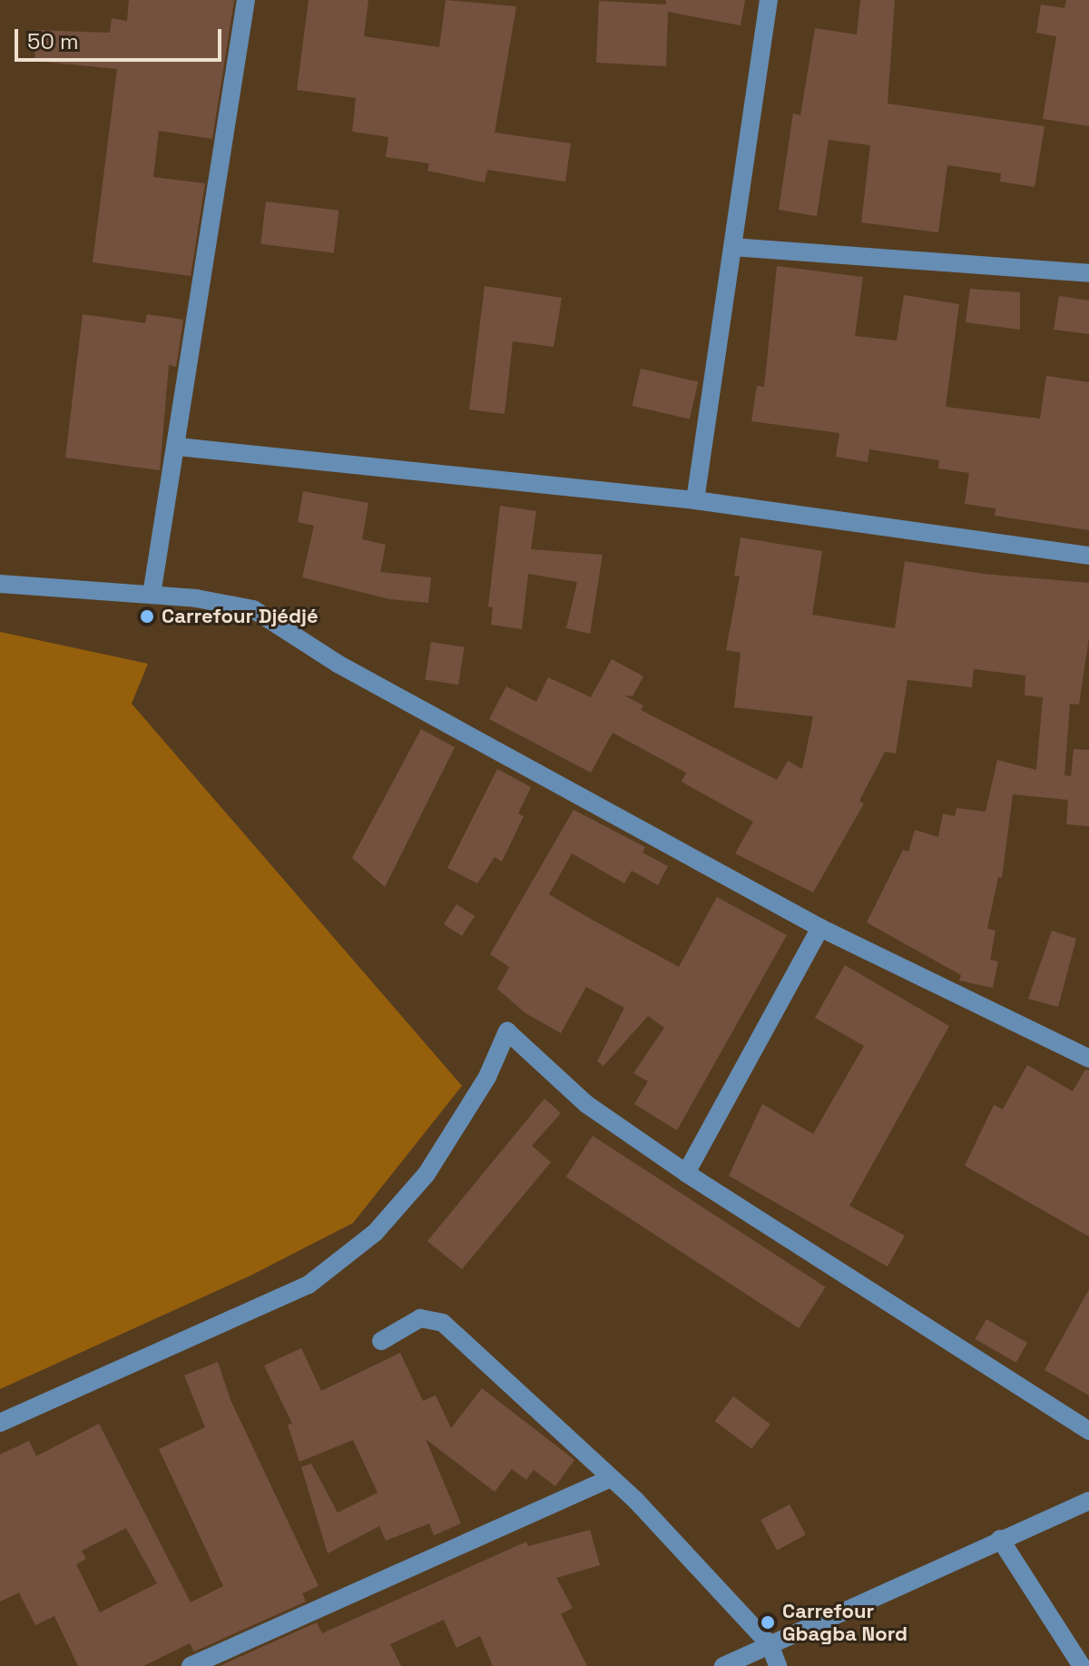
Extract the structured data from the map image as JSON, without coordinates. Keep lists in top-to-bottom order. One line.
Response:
{"places":["Carrefour Djédjé","Carrefour Gbagba Nord"],"scale_bar":"50 m"}
